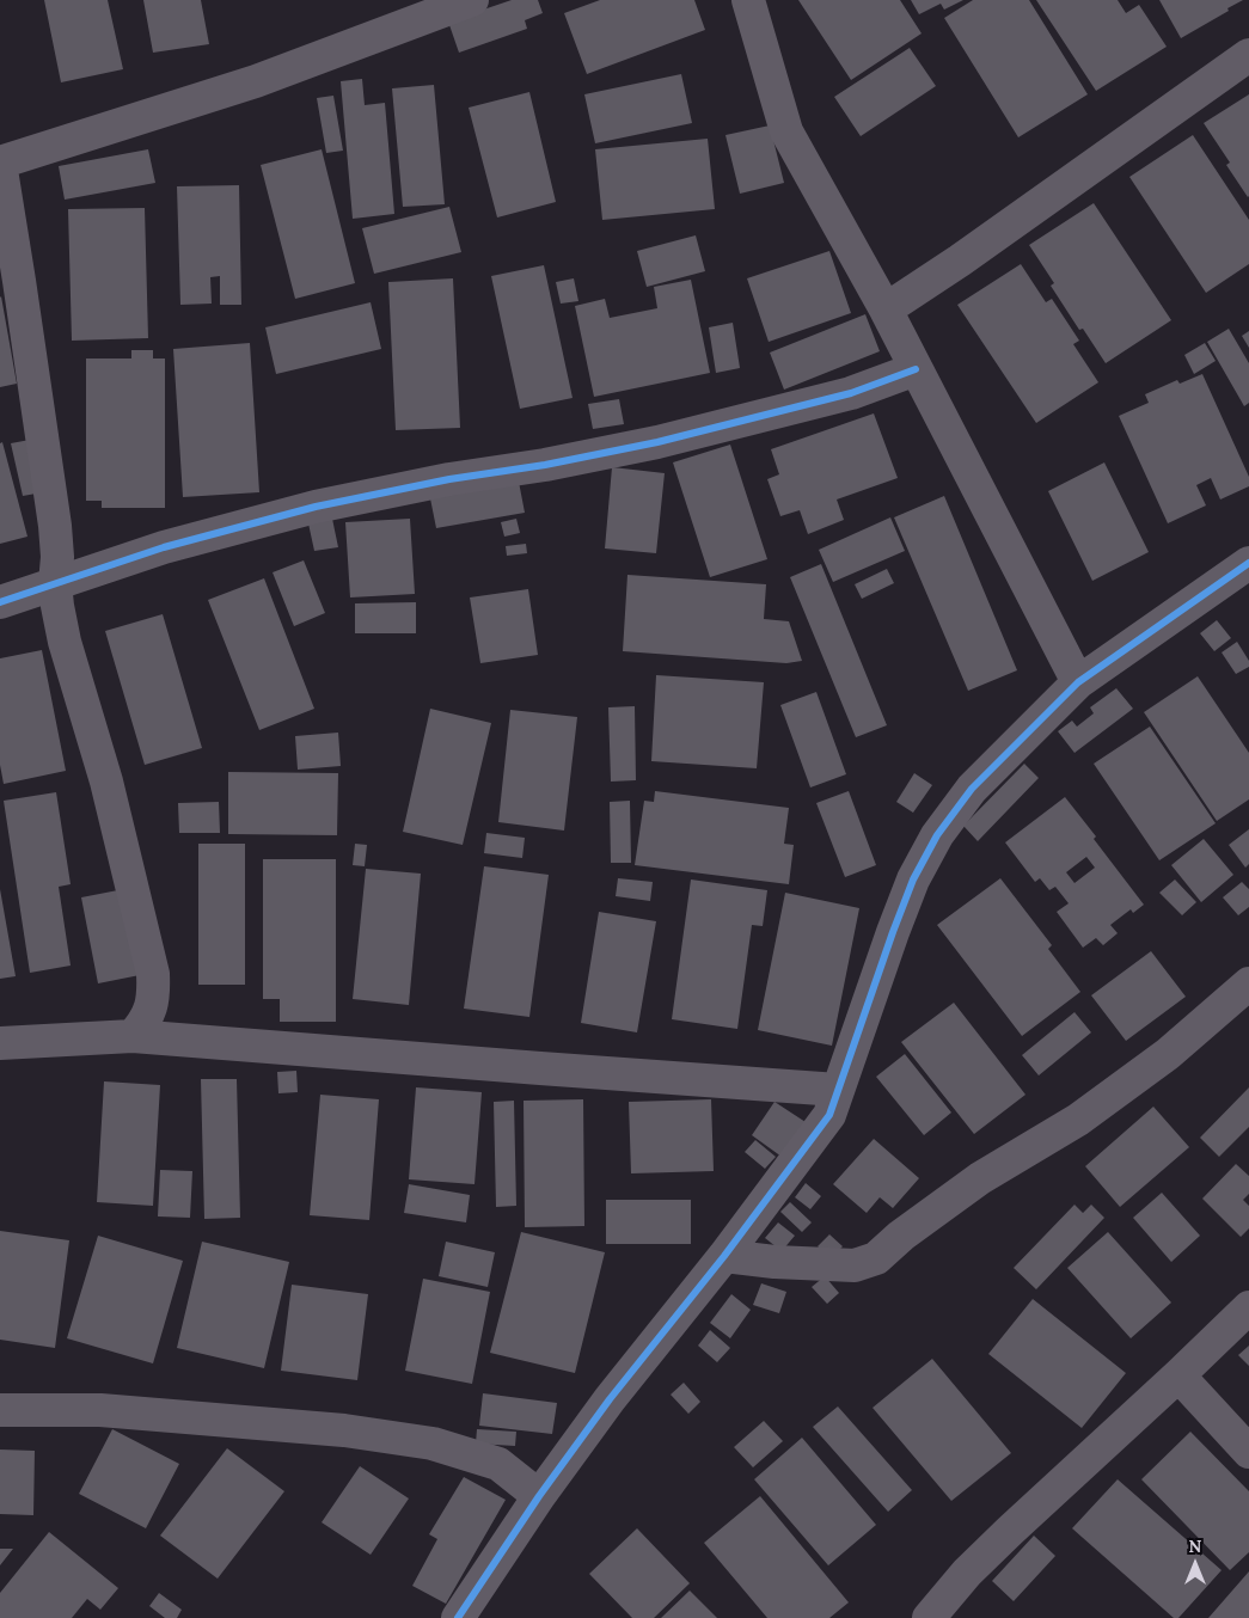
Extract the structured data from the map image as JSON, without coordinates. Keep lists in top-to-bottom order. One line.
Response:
{"north":"top"}
